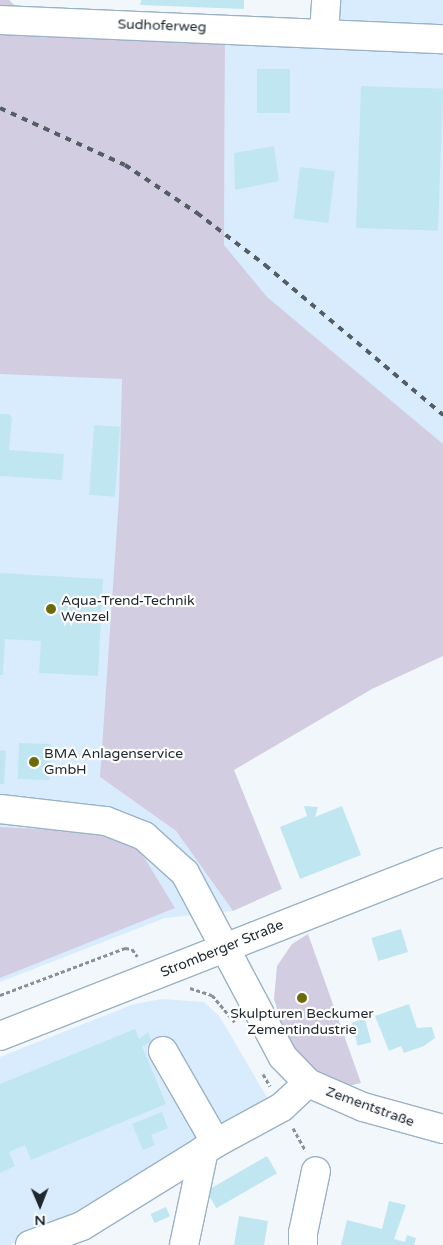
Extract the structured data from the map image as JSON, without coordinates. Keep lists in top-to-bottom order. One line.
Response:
{"streets":{"street":["Sudhoferweg","Stromberger Straße","Zementstraße"]},"crossings":[["Stromberger Straße","Zementstraße"]],"places":["Aqua-Trend-Technik Wenzel","BMA Anlagenservice GmbH","Skulpturen Beckumer Zementindustrie"],"north":"bottom"}
